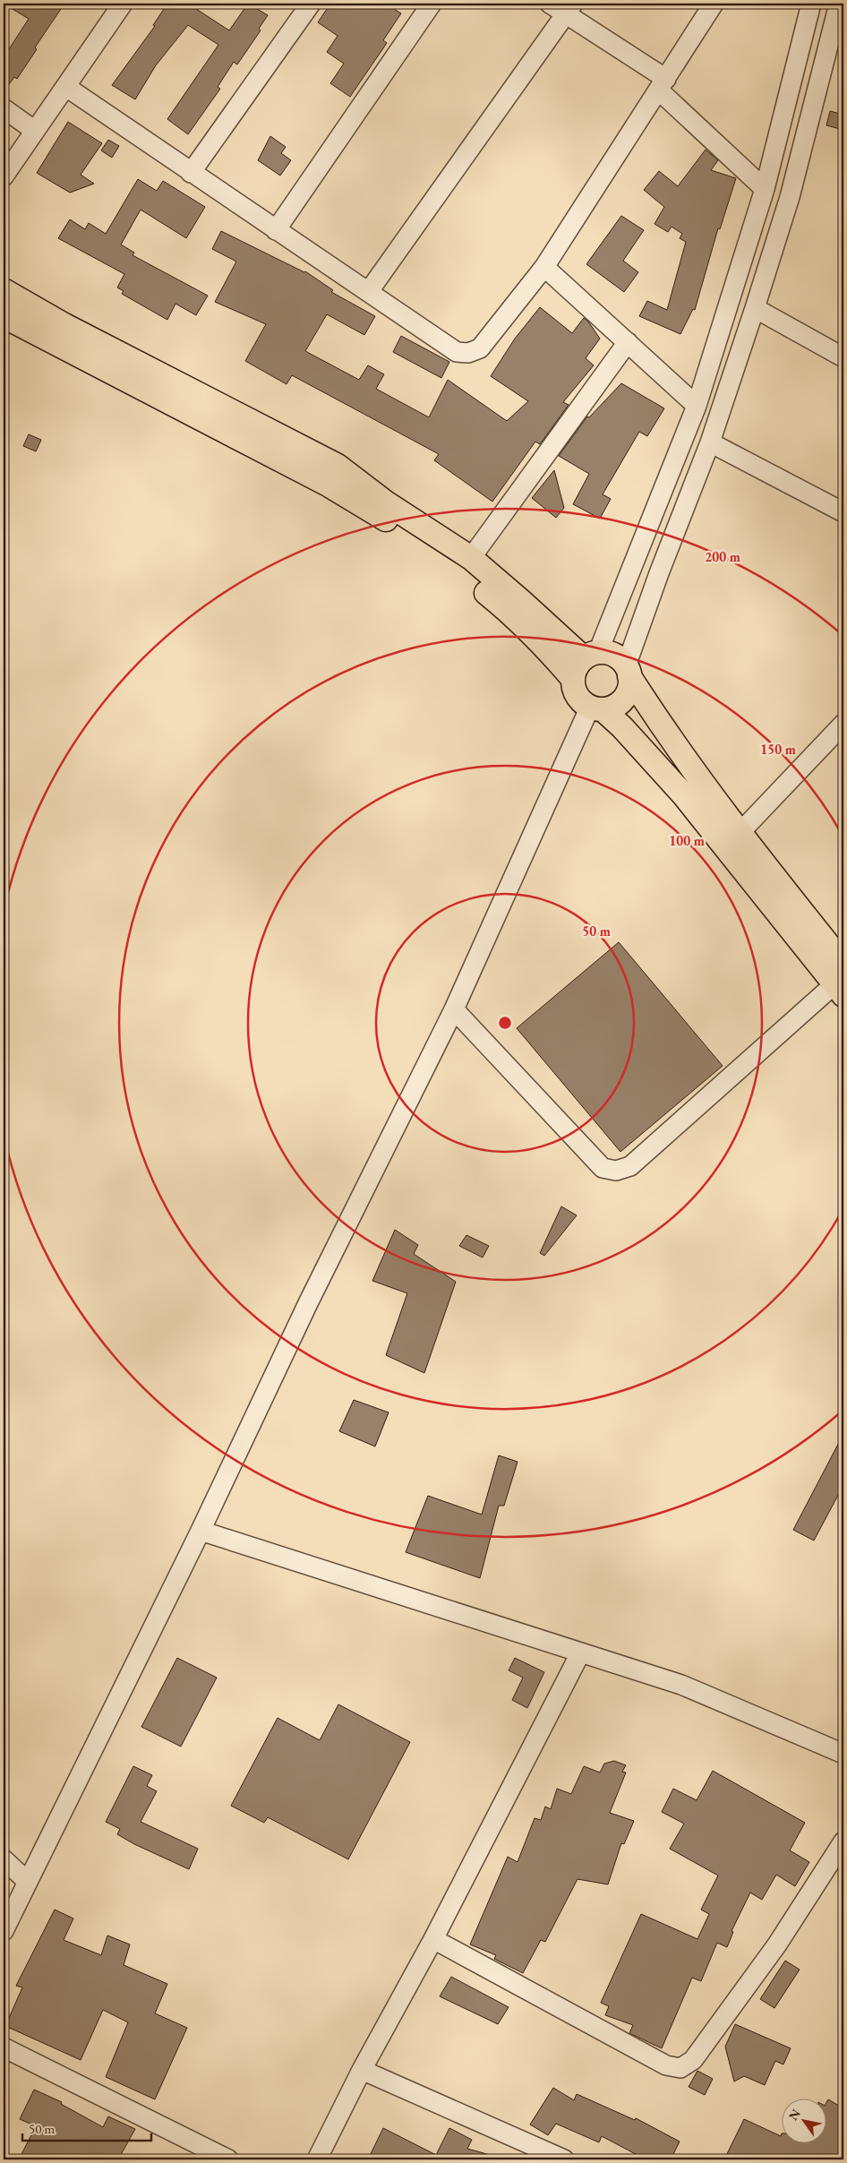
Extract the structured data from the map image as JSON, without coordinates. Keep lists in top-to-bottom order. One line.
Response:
{"scale_bar":"50 m","north":"top left","rings":["200 m","150 m","100 m","50 m"]}
